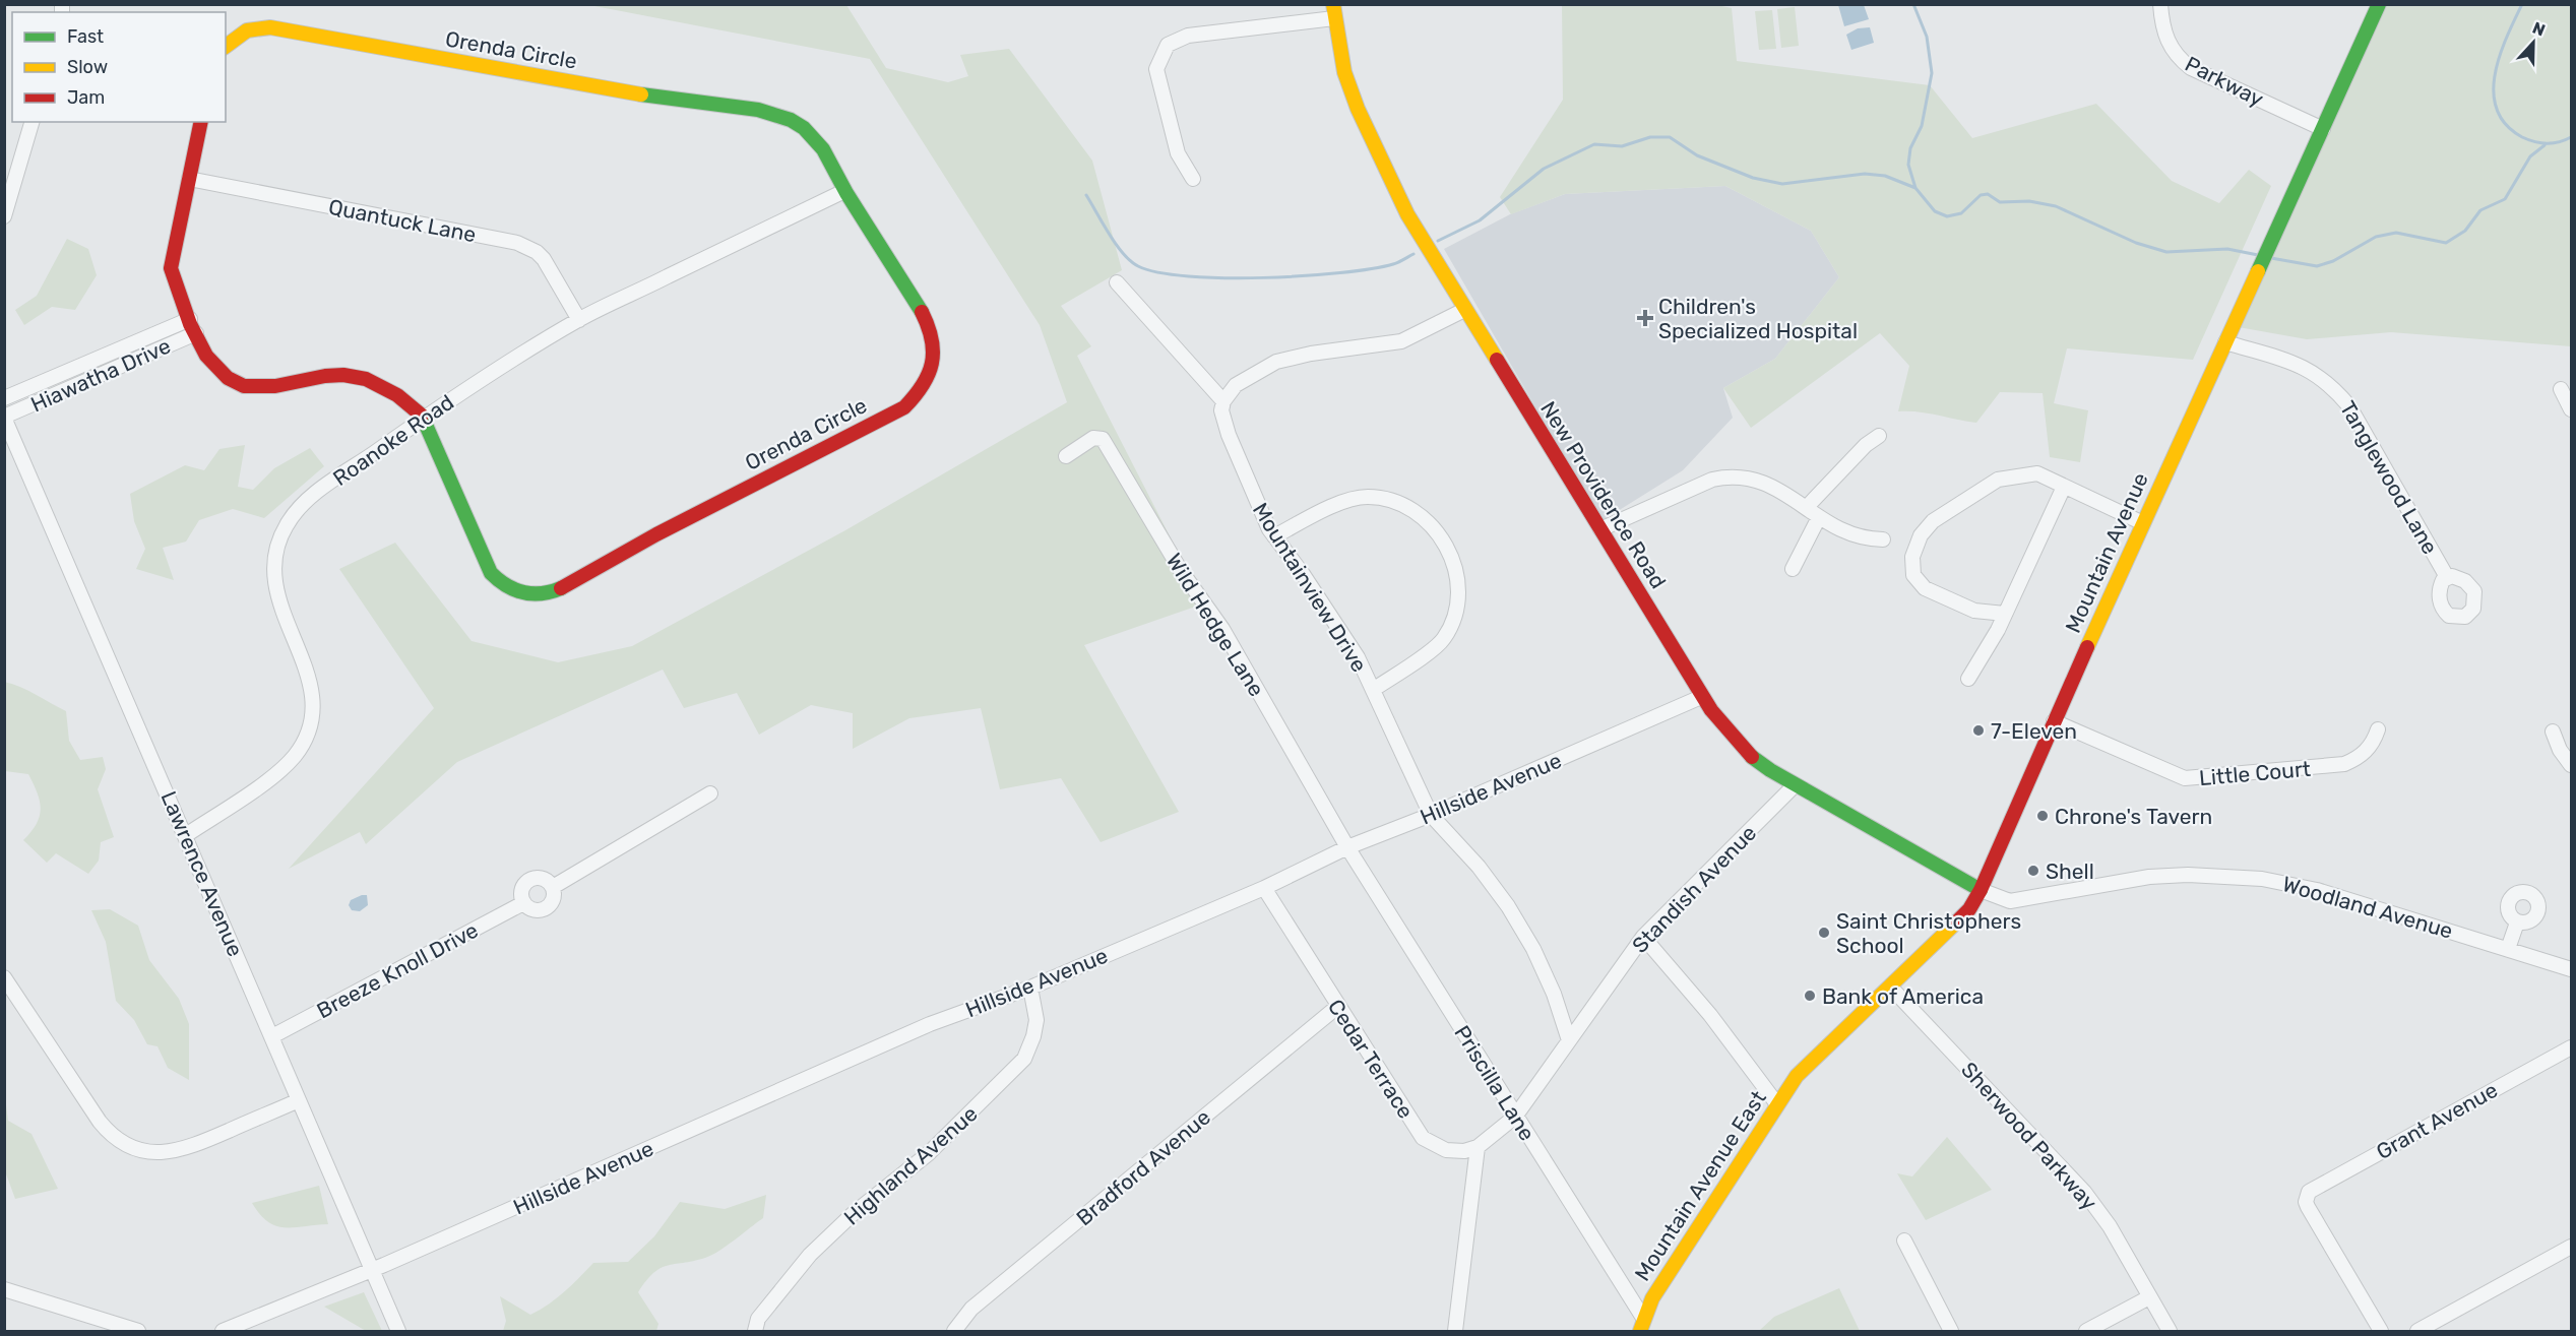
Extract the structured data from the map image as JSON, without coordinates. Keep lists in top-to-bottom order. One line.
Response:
{"streets":{"street":["Orenda Circle","Parkway","Quantuck Lane","Hiawatha Drive","Roanoke Road","Tanglewood Lane","New Providence Road","Mountain Avenue","Mountainview Drive","Wild Hedge Lane","Little Court","Hillside Avenue","Lawrence Avenue","Standish Avenue","Woodland Avenue","Breeze Knoll Drive","Cedar Terrace","Priscilla Lane","Grant Avenue","Sherwood Parkway","Highland Avenue","Bradford Avenue","Mountain Avenue East"]},"crossings":[["Orenda Circle","Quantuck Lane"],["Orenda Circle","Hiawatha Drive"],["Orenda Circle","Roanoke Road"],["Parkway","Mountain Avenue"],["Quantuck Lane","Roanoke Road"],["Hiawatha Drive","Lawrence Avenue"],["Roanoke Road","Lawrence Avenue"],["Tanglewood Lane","Mountain Avenue"],["New Providence Road","Mountain Avenue"],["New Providence Road","Hillside Avenue"],["New Providence Road","Standish Avenue"],["New Providence Road","Woodland Avenue"],["Mountain Avenue","Little Court"],["Mountain Avenue","Woodland Avenue"],["Mountain Avenue","Sherwood Parkway"],["Mountain Avenue","Mountain Avenue East"],["Mountainview Drive","Hillside Avenue"],["Mountainview Drive","Standish Avenue"],["Wild Hedge Lane","Hillside Avenue"],["Wild Hedge Lane","Priscilla Lane"],["Hillside Avenue","Lawrence Avenue"],["Hillside Avenue","Cedar Terrace"],["Hillside Avenue","Priscilla Lane"],["Hillside Avenue","Highland Avenue"],["Lawrence Avenue","Breeze Knoll Drive"],["Standish Avenue","Cedar Terrace"],["Standish Avenue","Priscilla Lane"],["Cedar Terrace","Priscilla Lane"],["Cedar Terrace","Bradford Avenue"],["Priscilla Lane","Mountain Avenue East"]],"places":{"health":["Children's Specialized Hospital"],"other":["7-Eleven","Chrone's Tavern","Shell","Saint Christophers School","Bank of America"]},"legend":["Fast","Slow","Jam"],"north":"top"}
